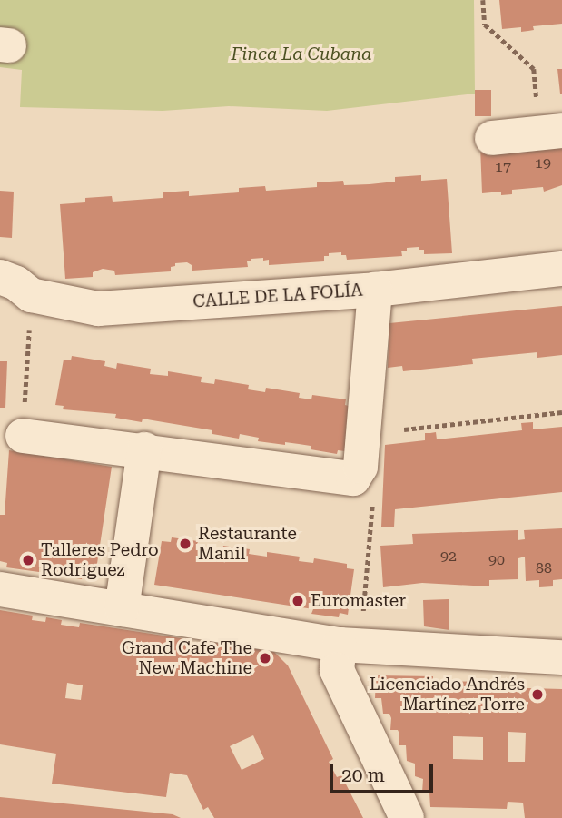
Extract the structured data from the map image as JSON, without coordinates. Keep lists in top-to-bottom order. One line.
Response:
{"streets":{"street":["CALLE DE LA FOLÍA"]},"parks":["Finca La Cubana"],"places":["Restaurante Manil","Talleres Pedro Rodríguez","Euromaster","Grand Cafe The New Machine","Licenciado Andrés Martínez Torre"],"house_numbers":["19","17","92","90","88"],"scale_bar":"20 m"}
